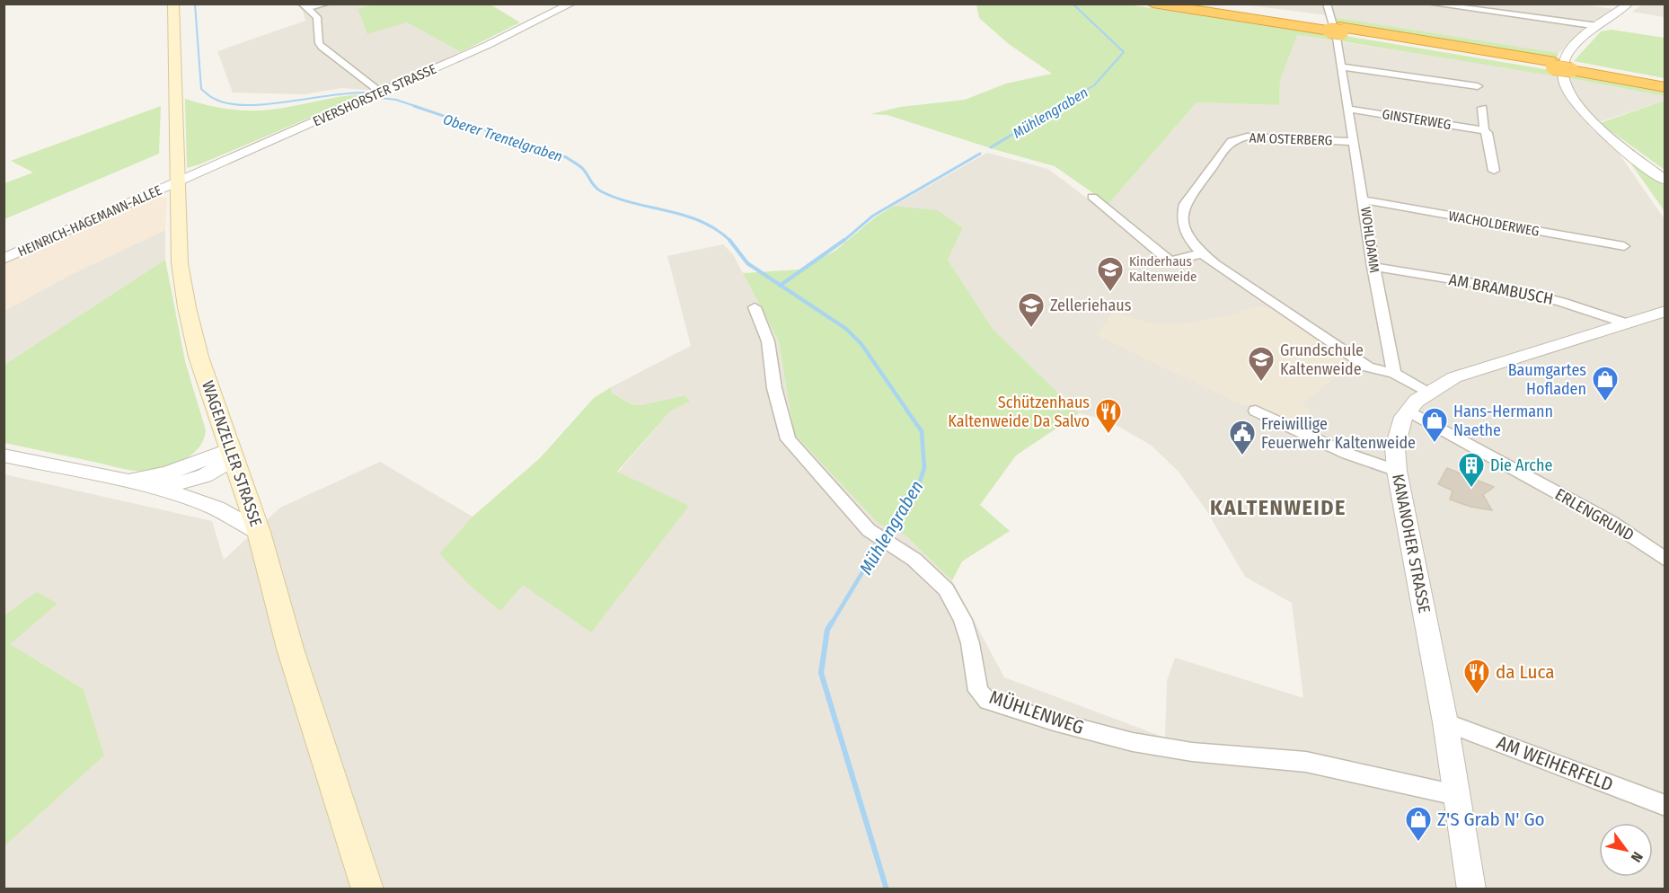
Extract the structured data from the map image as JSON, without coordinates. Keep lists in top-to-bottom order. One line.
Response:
{"streets":{"main road":["WAGENZELLER STRASSE"],"street":["EVERSHORSTER STRASSE","GINSTERWEG","AM OSTERBERG","HEINRICH-HAGEMANN-ALLEE","WACHOLDERWEG","WOHLDAMM","AM BRAMBUSCH","ERLENGRUND","KANANOHER STRASSE","MÜHLENWEG","AM WEIHERFELD"]},"crossings":[["EVERSHORSTER STRASSE","HEINRICH-HAGEMANN-ALLEE"],["EVERSHORSTER STRASSE","WAGENZELLER STRASSE"],["GINSTERWEG","WOHLDAMM"],["AM OSTERBERG","WOHLDAMM"],["HEINRICH-HAGEMANN-ALLEE","WAGENZELLER STRASSE"],["WACHOLDERWEG","WOHLDAMM"],["WOHLDAMM","AM BRAMBUSCH"],["AM BRAMBUSCH","KANANOHER STRASSE"],["ERLENGRUND","KANANOHER STRASSE"],["KANANOHER STRASSE","MÜHLENWEG"],["KANANOHER STRASSE","AM WEIHERFELD"]],"districts":["KALTENWEIDE"],"water":["Mühlengraben","Oberer Trentelgraben"],"places":{"school or university":["Kinderhaus Kaltenweide","Zelleriehaus","Grundschule Kaltenweide"],"shop":["Baumgartes Hofladen","Hans-Hermann Naethe","Z'S Grab N' Go"],"restaurant":["Schützenhaus Kaltenweide Da Salvo","da Luca"],"public building":["Freiwillige Feuerwehr Kaltenweide"],"building":["Die Arche"]},"north":"bottom right"}
